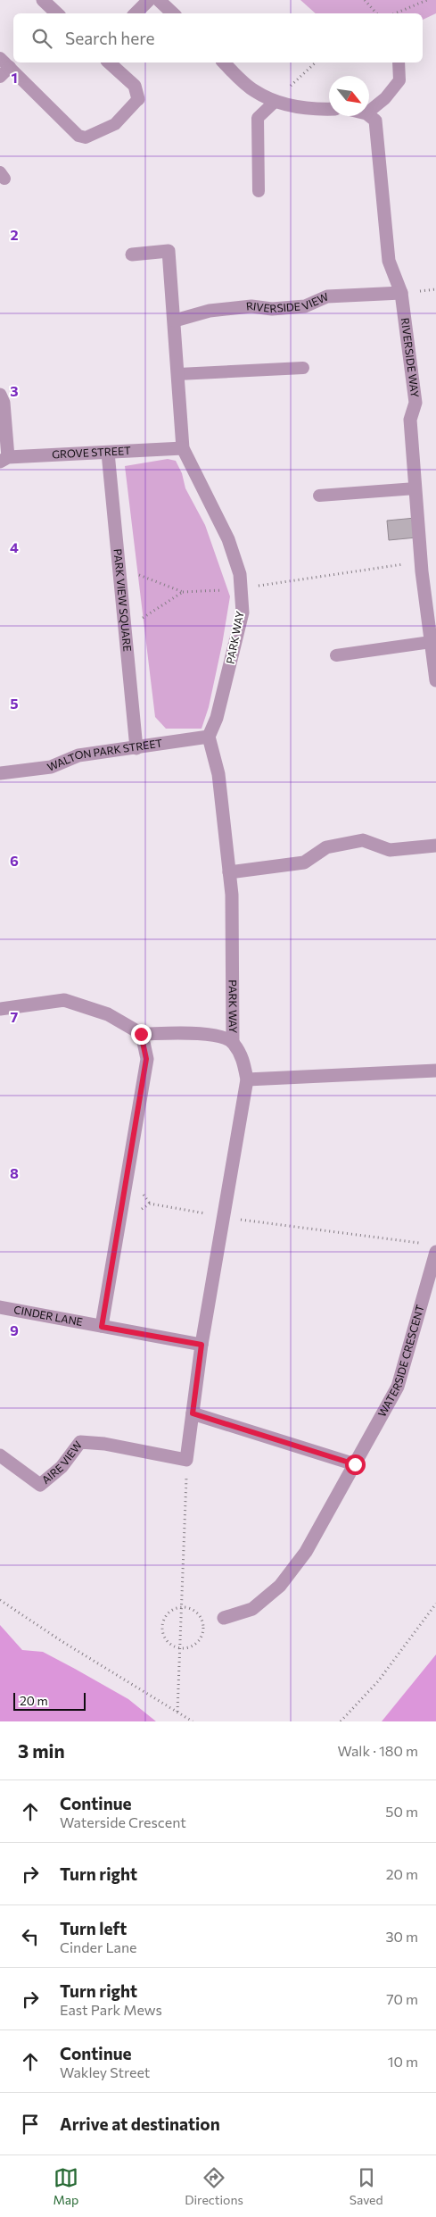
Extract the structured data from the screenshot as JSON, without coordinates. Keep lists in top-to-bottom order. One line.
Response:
{"streets":{"street":["RIVERSIDE VIEW","RIVERSIDE WAY","GROVE STREET","PARK VIEW SQUARE","PARK WAY","WALTON PARK STREET","CINDER LANE","WATERSIDE CRESCENT","AIRE VIEW"]},"crossings":[["RIVERSIDE VIEW","RIVERSIDE WAY"],["RIVERSIDE VIEW","PARK WAY"],["GROVE STREET","PARK VIEW SQUARE"],["GROVE STREET","PARK WAY"],["PARK VIEW SQUARE","WALTON PARK STREET"],["PARK WAY","WALTON PARK STREET"],["PARK WAY","CINDER LANE"],["PARK WAY","AIRE VIEW"]],"scale_bar":"20 m","north":"bottom right","page":{"search":"Search here","scale":"20 m","heading":["3 min","Walk · 180 m"],"list":[["Continue","Waterside Crescent","50 m"],["Turn right","20 m"],["Turn left","Cinder Lane","30 m"],["Turn right","East Park Mews","70 m"],["Continue","Wakley Street","10 m"],"Arrive at destination"],"nav":["Map","Directions","Saved"]},"grid":{"rows":["1","2","3","4","5","6","7","8","9"]}}
